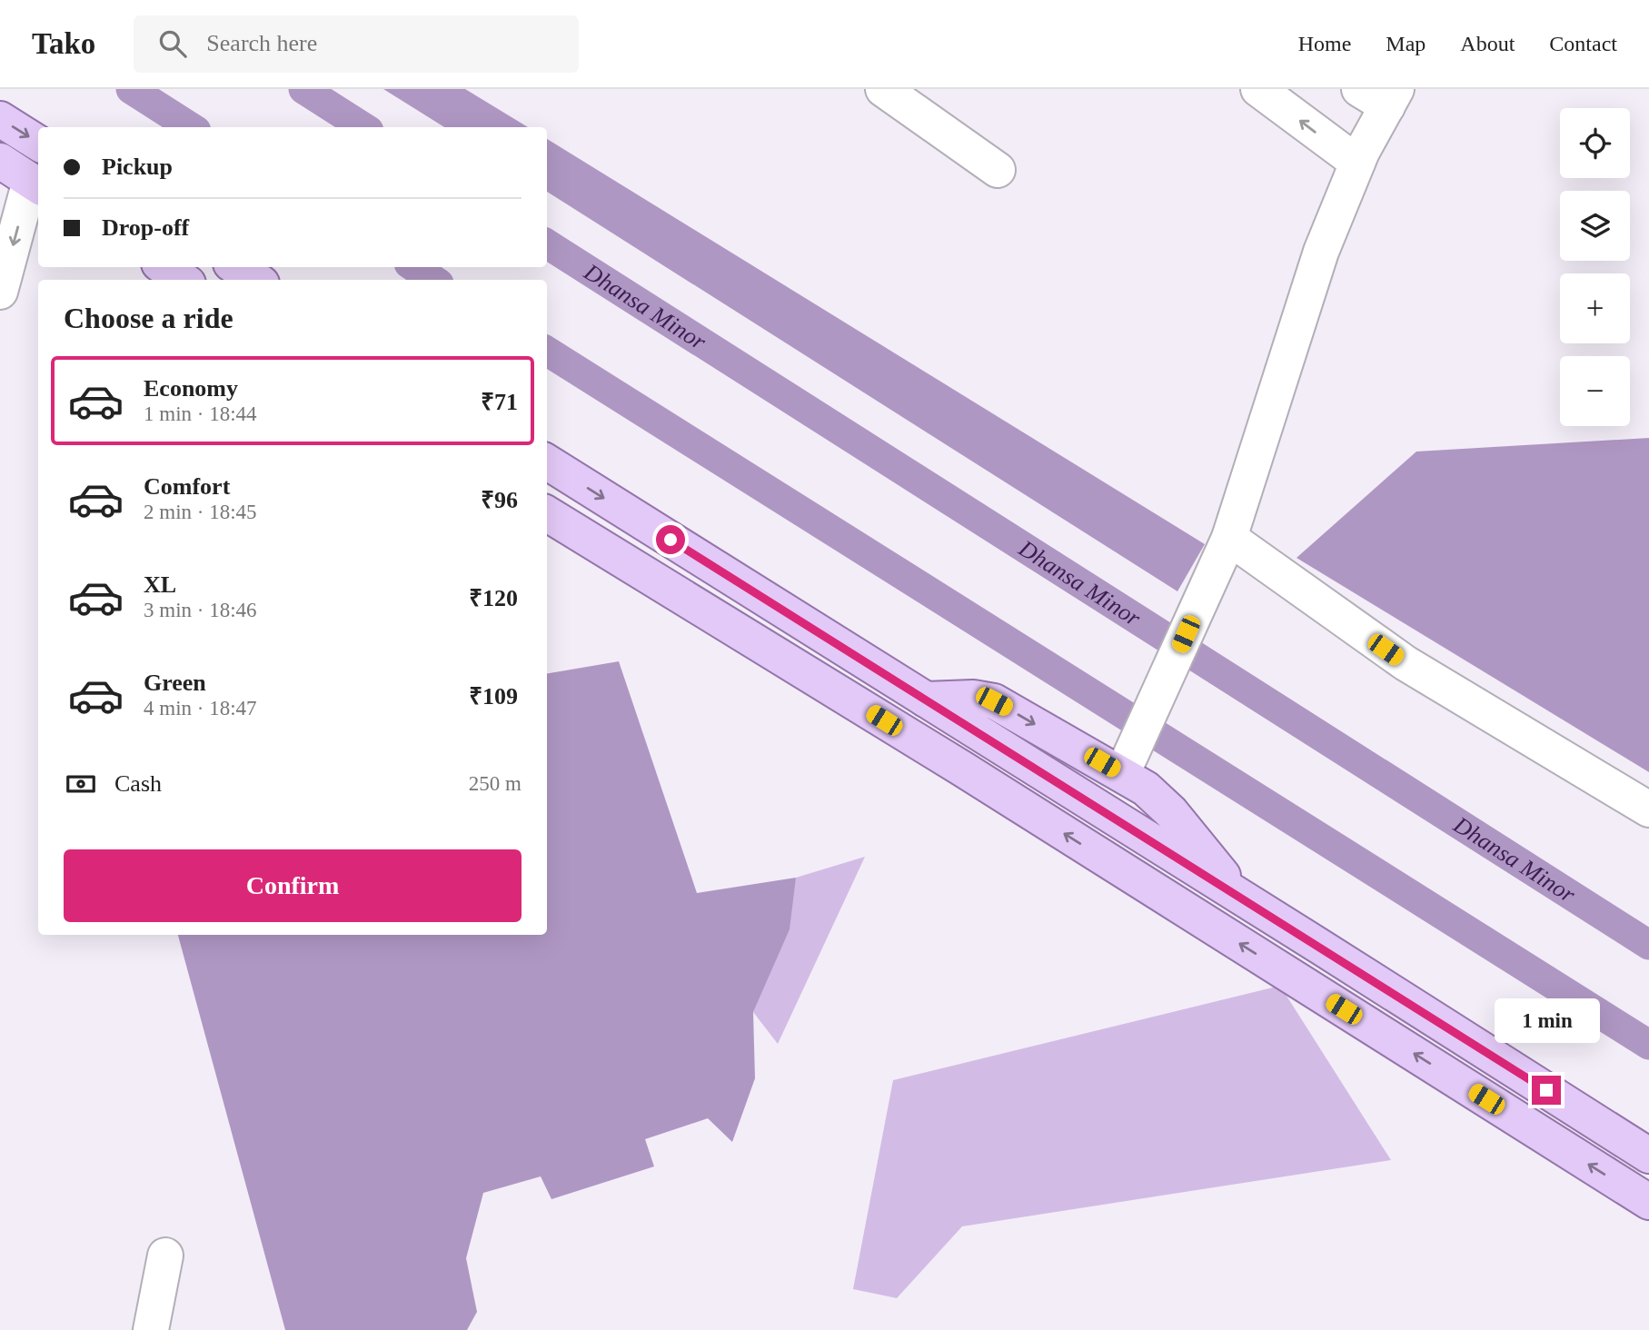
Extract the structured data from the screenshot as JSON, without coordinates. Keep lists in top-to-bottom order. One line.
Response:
{"water":["Dhansa Minor"],"page":{"header":"Tako","search":"Search here","nav":["Home","Map","About","Contact"],"map_buttons":["+","−"],"banner":["Pickup","Drop-off"],"heading":"Choose a ride","list":[{"name":"Economy","note":"1 min · 18:44","value":"₹71"},{"name":"Comfort","note":"2 min · 18:45","value":"₹96"},{"name":"XL","note":"3 min · 18:46","value":"₹120"},{"name":"Green","note":"4 min · 18:47","value":"₹109"}],"pay":["Cash","250 m"],"buttons":"Confirm","bubble":"1 min"}}
